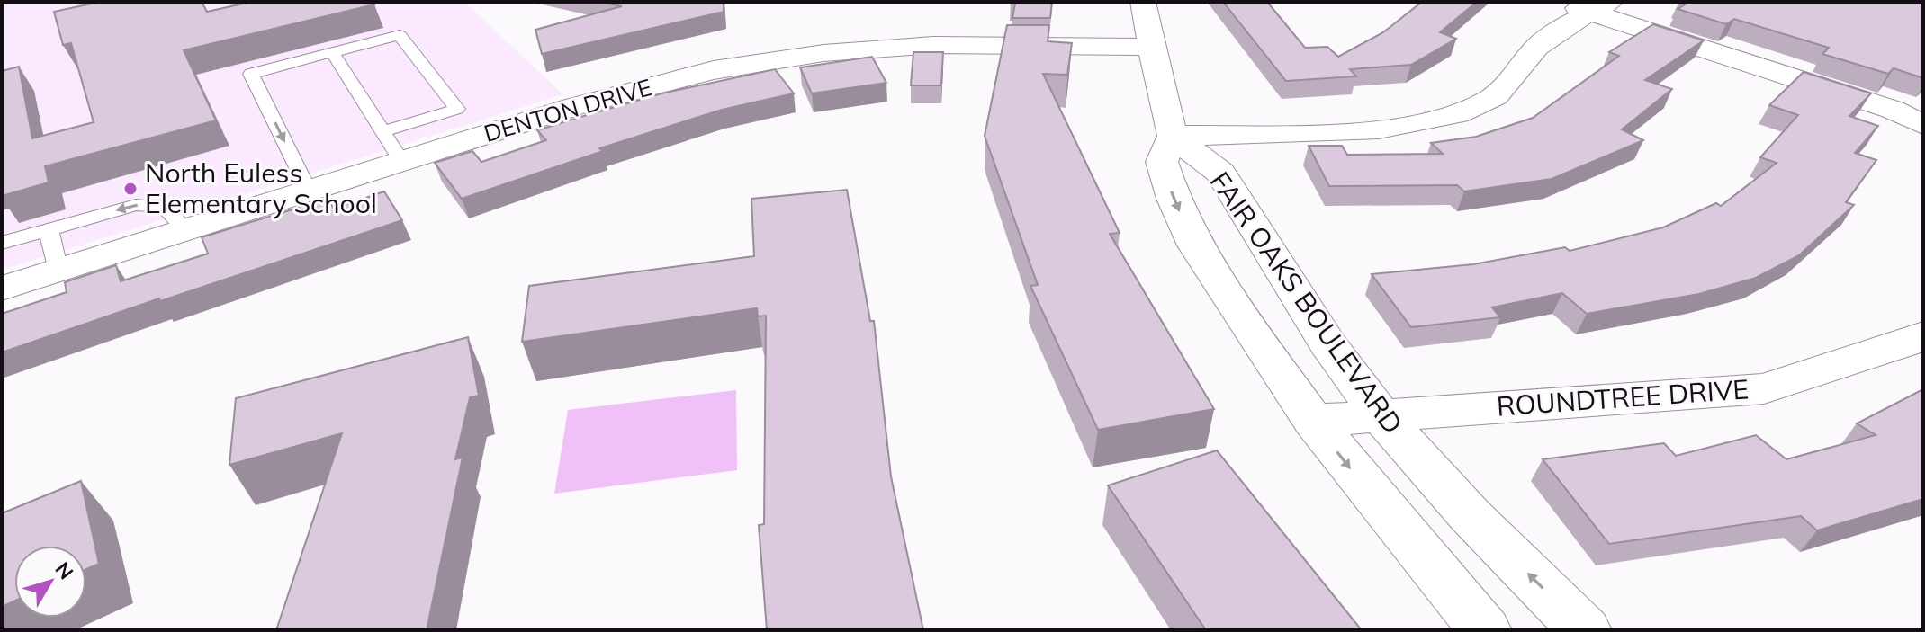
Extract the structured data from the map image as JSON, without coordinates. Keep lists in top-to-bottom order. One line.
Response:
{"streets":{"street":["DENTON DRIVE","FAIR OAKS BOULEVARD","ROUNDTREE DRIVE"]},"crossings":[["FAIR OAKS BOULEVARD","ROUNDTREE DRIVE"]],"places":["North Euless Elementary School"],"north":"top right"}
